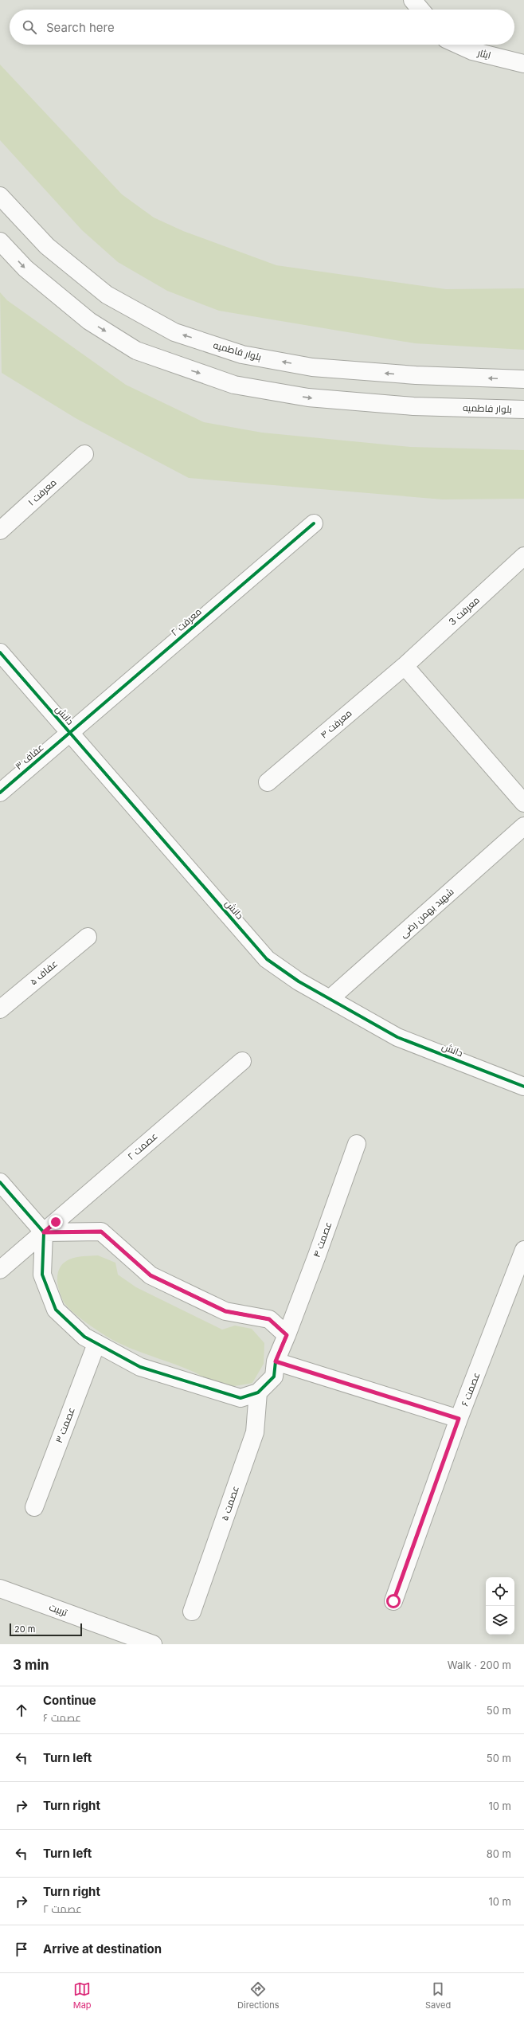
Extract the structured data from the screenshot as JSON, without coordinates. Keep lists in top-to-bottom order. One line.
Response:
{"streets":{"street":["ایثار","بلوار فاطمیه","معرفت ۱","معرفت 3","معرفت ۲","دانش","معرفت ۴","عفاف ۳","شهید بهمن رضی","عفاف ۵","عصمت ۲","عصمت ۴","عصمت ۶","عصمت ۳","عصمت ۵","تربیت"]},"crossings":[["معرفت 3","معرفت ۴"],["معرفت ۲","دانش"],["معرفت ۲","عفاف ۳"],["دانش","عفاف ۳"],["دانش","شهید بهمن رضی"],["عصمت ۴","عصمت ۵"]],"scale_bar":"20 m","page":{"search":"Search here","scale":"20 m","heading":["3 min","Walk · 200 m"],"list":[["Continue","عصمت ۶","50 m"],["Turn left","50 m"],["Turn right","10 m"],["Turn left","80 m"],["Turn right","عصمت ۲","10 m"],"Arrive at destination"],"nav":["Map","Directions","Saved"]}}
